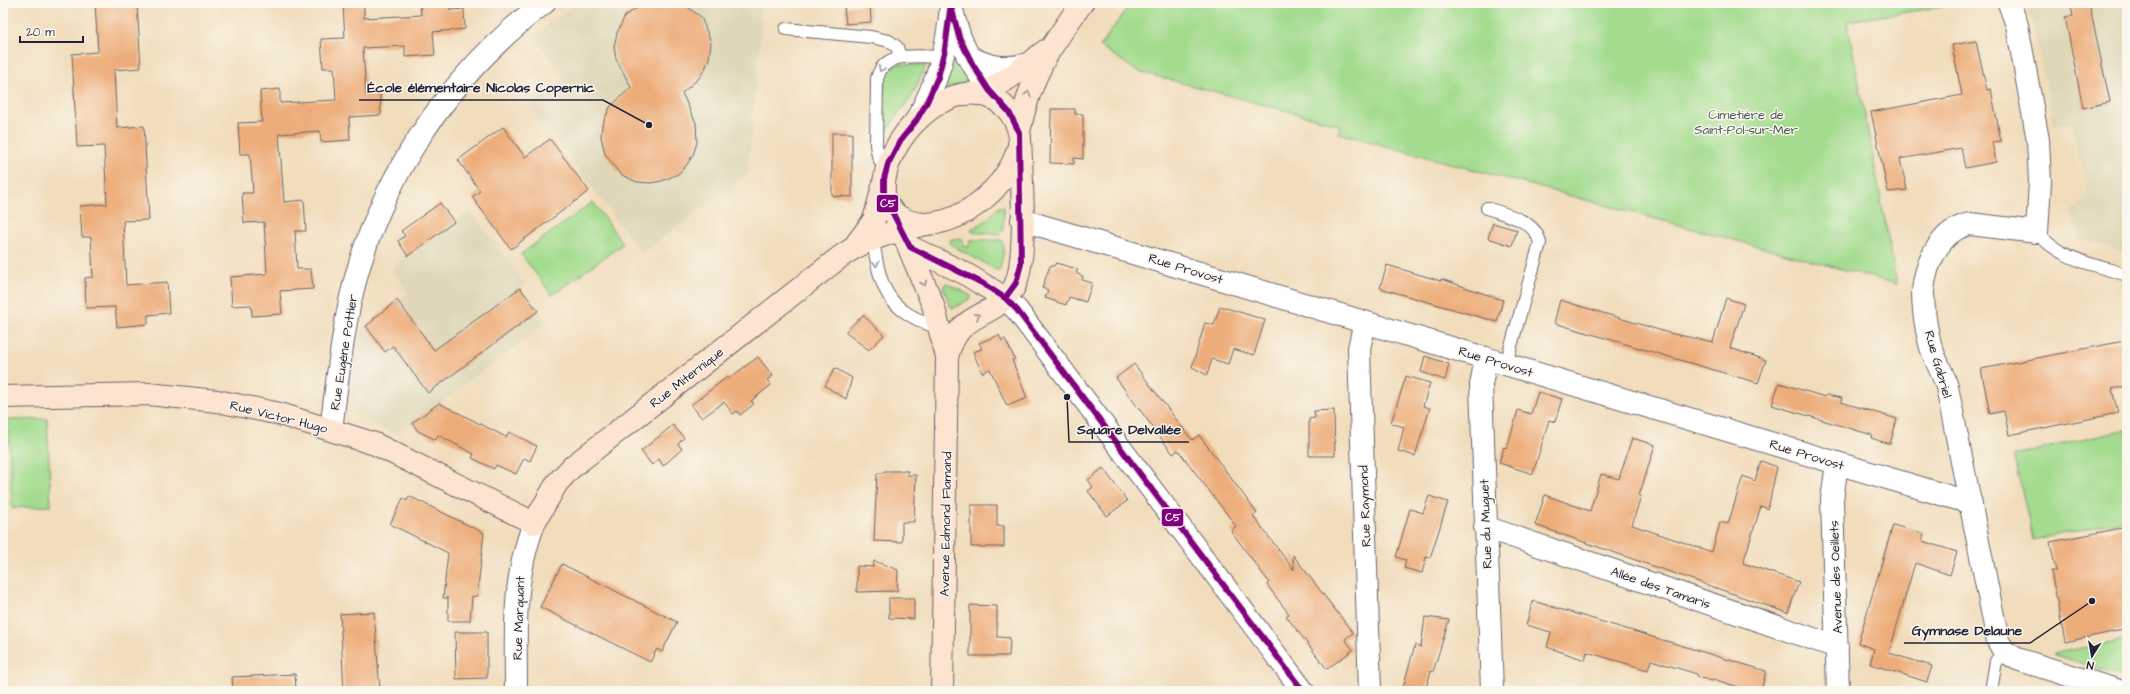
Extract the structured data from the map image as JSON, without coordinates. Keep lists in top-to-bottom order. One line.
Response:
{"streets":{"street":["Rue Provost","Rue Eugène Pottier","Rue Gabriel","Rue Miternique","Rue Victor Hugo","Rue Raymond","Avenue Edmond Flamand","Rue du Muguet","Avenue des Oeillets","Allée des Tamaris","Rue Marquant"]},"crossings":[["Rue Provost","Rue Gabriel"],["Rue Provost","Rue Raymond"],["Rue Provost","Rue du Muguet"],["Rue Provost","Avenue des Oeillets"],["Rue Eugène Pottier","Rue Victor Hugo"],["Rue Miternique","Rue Victor Hugo"],["Rue Miternique","Rue Marquant"],["Rue Victor Hugo","Rue Marquant"],["Rue du Muguet","Allée des Tamaris"],["Avenue des Oeillets","Allée des Tamaris"]],"parks":["Cimetière de Saint-Pol-sur-Mer"],"places":["École élémentaire Nicolas Copernic","Square Delvallée","Gymnase Delaune"],"lines":["transit line C5"],"scale_bar":"20 m","north":"bottom"}
